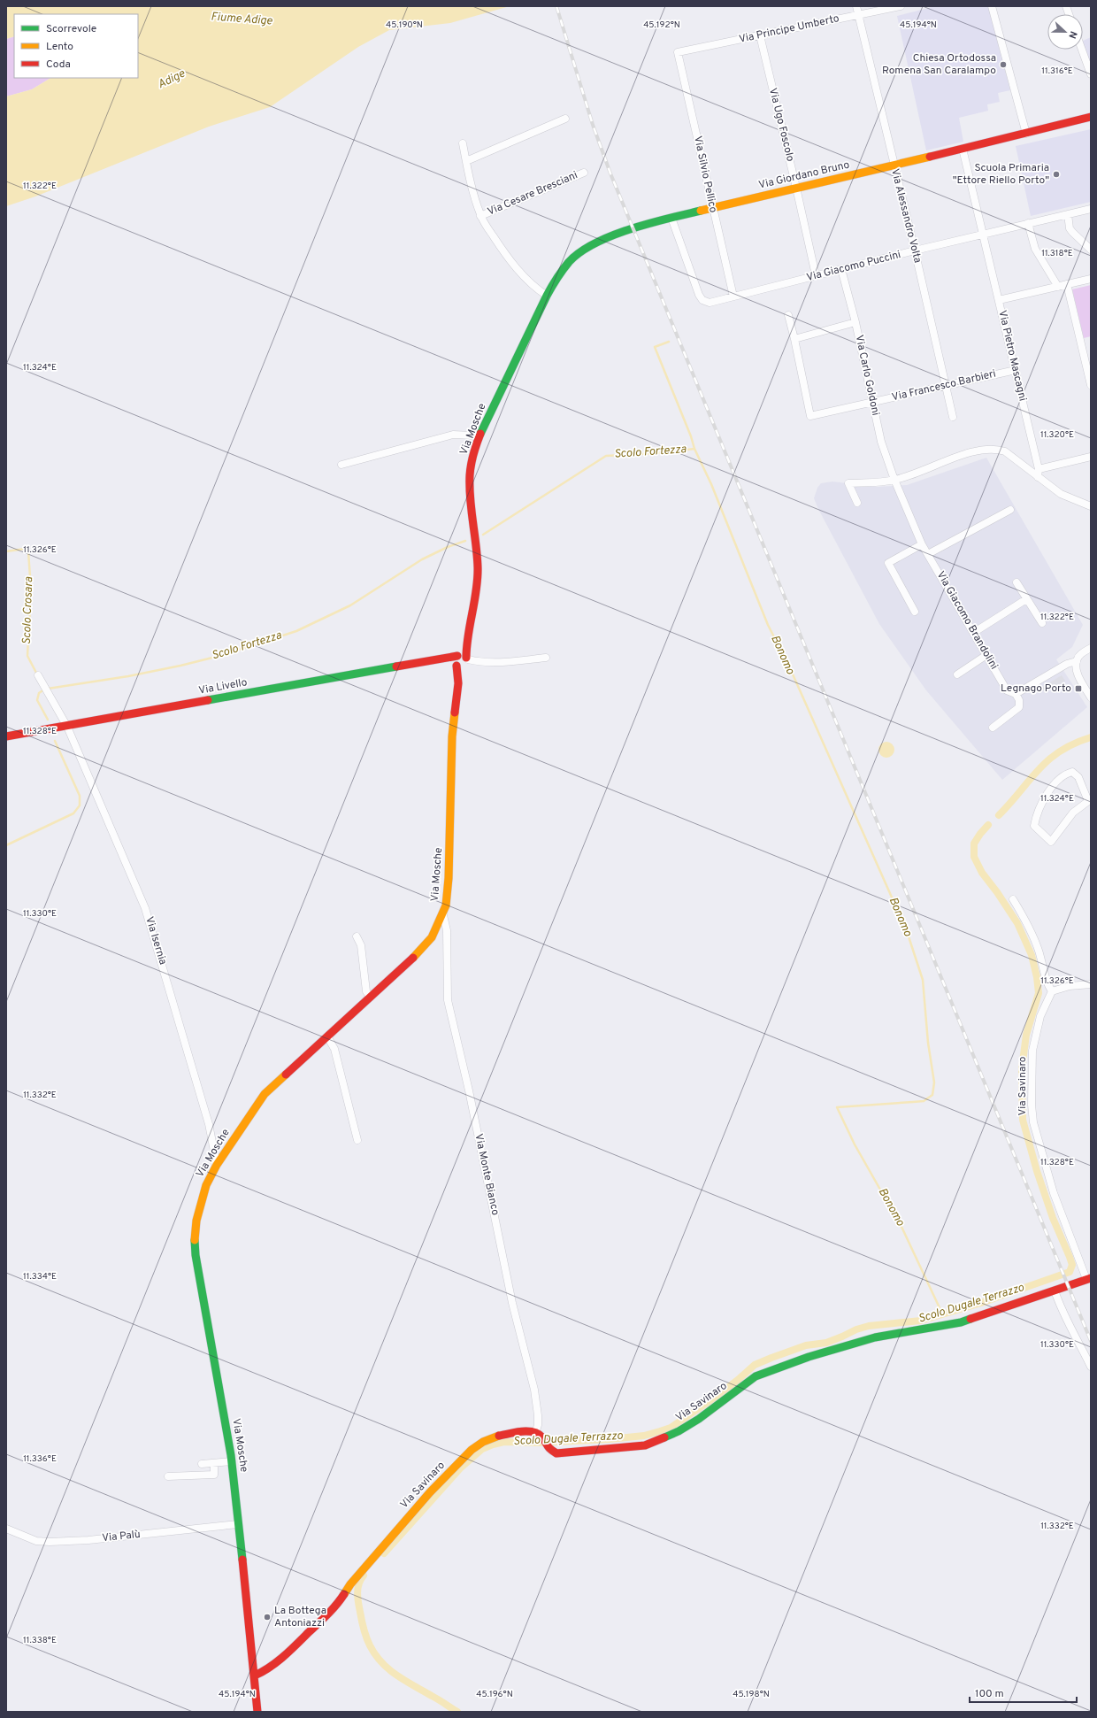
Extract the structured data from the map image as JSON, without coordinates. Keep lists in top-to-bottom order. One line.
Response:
{"streets":{"main road":["Via Giordano Bruno","Via Mosche","Via Livello","Via Savinaro"],"street":["Via Principe Umberto","Via Ugo Foscolo","Via Silvio Pellico","Via Cesare Bresciani","Via Alessandro Volta","Via Giacomo Puccini","Via Pietro Mascagni","Via Carlo Goldoni","Via Francesco Barbieri","Via Giacomo Brandolini","Via Isernia","Via Monte Bianco","Via Palù"]},"crossings":[["Via Principe Umberto","Via Ugo Foscolo"],["Via Principe Umberto","Via Silvio Pellico"],["Via Principe Umberto","Via Alessandro Volta"],["Via Ugo Foscolo","Via Giordano Bruno"],["Via Ugo Foscolo","Via Giacomo Puccini"],["Via Silvio Pellico","Via Giordano Bruno"],["Via Silvio Pellico","Via Giacomo Puccini"],["Via Giordano Bruno","Via Alessandro Volta"],["Via Giordano Bruno","Via Giacomo Puccini"],["Via Giordano Bruno","Via Pietro Mascagni"],["Via Giordano Bruno","Via Mosche"],["Via Alessandro Volta","Via Giacomo Puccini"],["Via Alessandro Volta","Via Francesco Barbieri"],["Via Giacomo Puccini","Via Pietro Mascagni"],["Via Giacomo Puccini","Via Carlo Goldoni"],["Via Pietro Mascagni","Via Francesco Barbieri"],["Via Carlo Goldoni","Via Francesco Barbieri"],["Via Carlo Goldoni","Via Giacomo Brandolini"],["Via Mosche","Via Livello"],["Via Mosche","Via Isernia"],["Via Mosche","Via Savinaro"],["Via Mosche","Via Monte Bianco"],["Via Mosche","Via Palù"],["Via Livello","Via Isernia"],["Via Savinaro","Via Monte Bianco"]],"water":["Fiume Adige","Adige","Scolo Fortezza","Scolo Crosara","Bonomo","Scolo Dugale Terrazzo"],"places":{"other":["Chiesa Ortodossa Romena San Caralampo","Scuola Primaria \"Ettore Riello Porto\"","La Bottega Antoniazzi"],"transit":["Legnago Porto"]},"legend":["Scorrevole","Lento","Coda"],"scale_bar":"100 m","north":"right","coordinates":["45.190°N","45.192°N","45.194°N","11.316°E","11.322°E","11.318°E","11.324°E","11.320°E","11.326°E","11.328°E","11.330°E","11.332°E","11.334°E","11.336°E","11.338°E","45.196°N","45.198°N"]}
